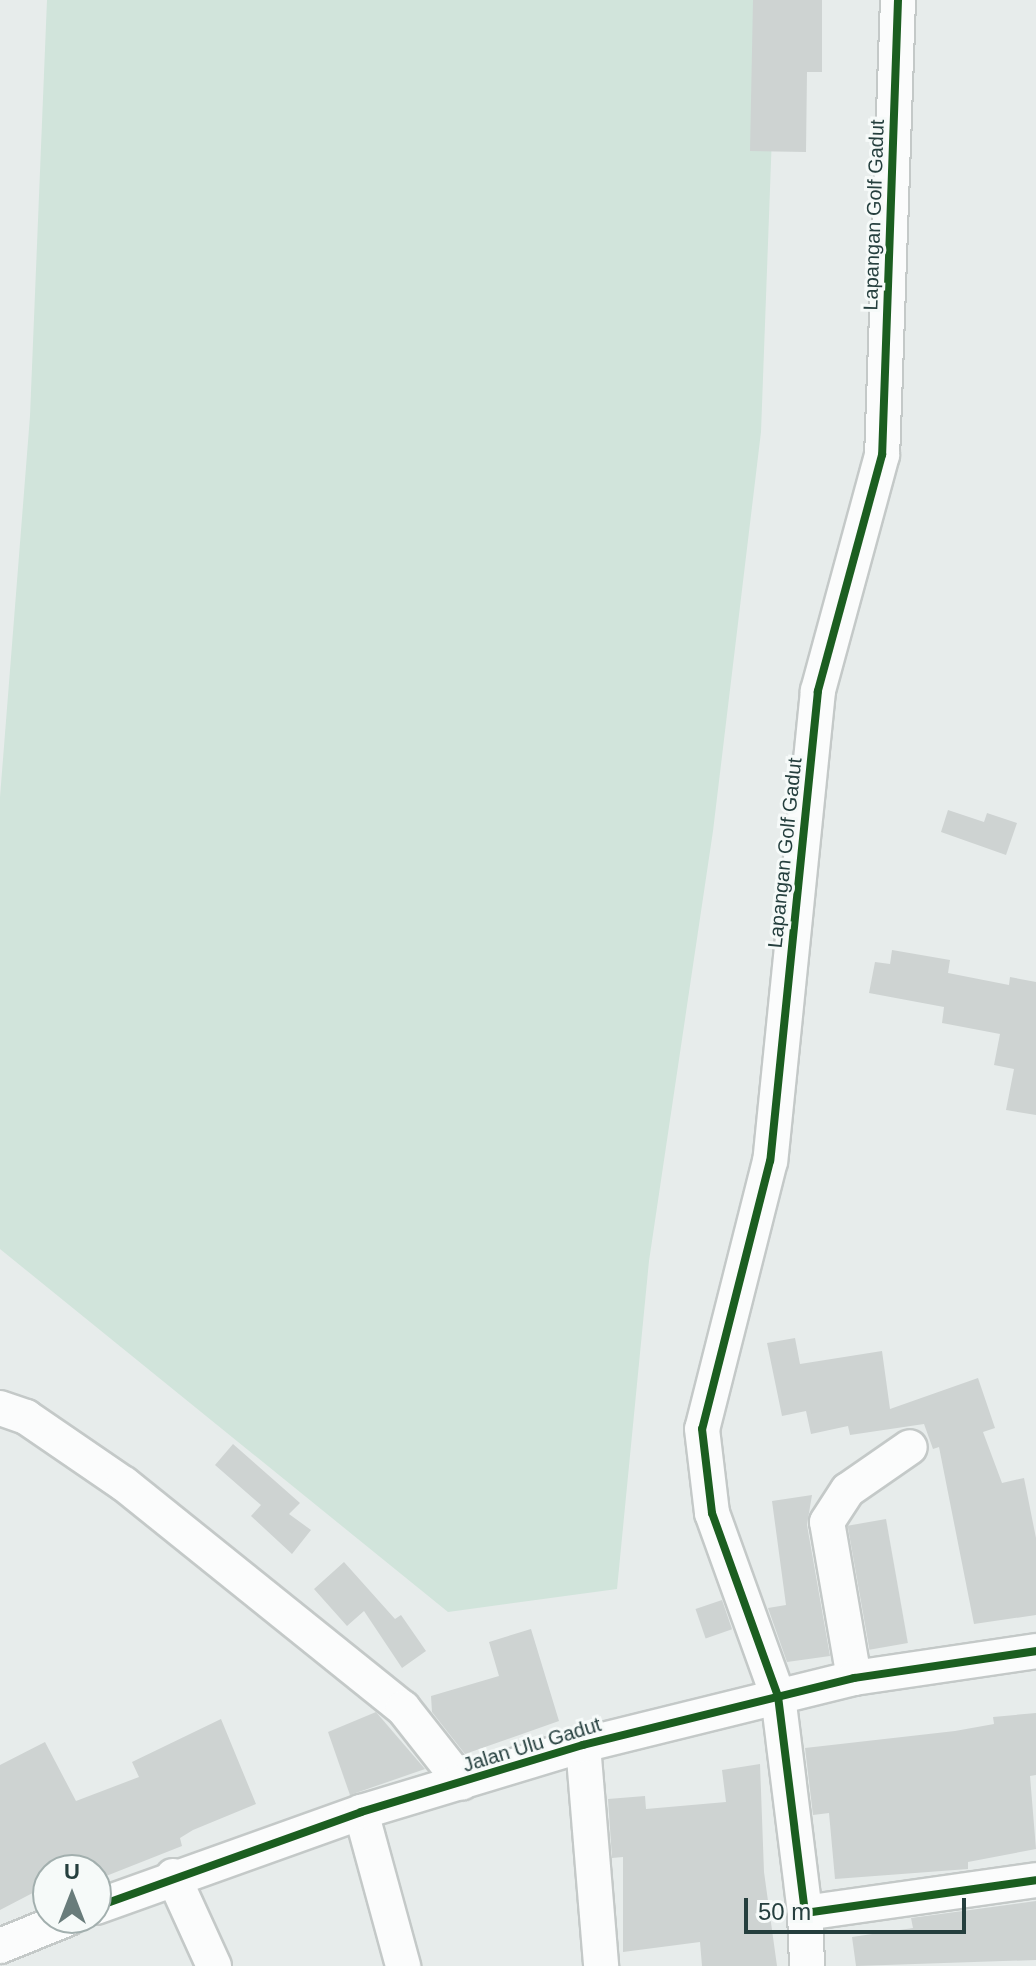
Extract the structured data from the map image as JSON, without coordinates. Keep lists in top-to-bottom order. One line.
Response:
{"streets":{"street":["Lapangan Golf Gadut","Jalan Ulu Gadut"]},"crossings":[["Lapangan Golf Gadut","Jalan Ulu Gadut"]],"scale_bar":"50 m","north":"top"}
